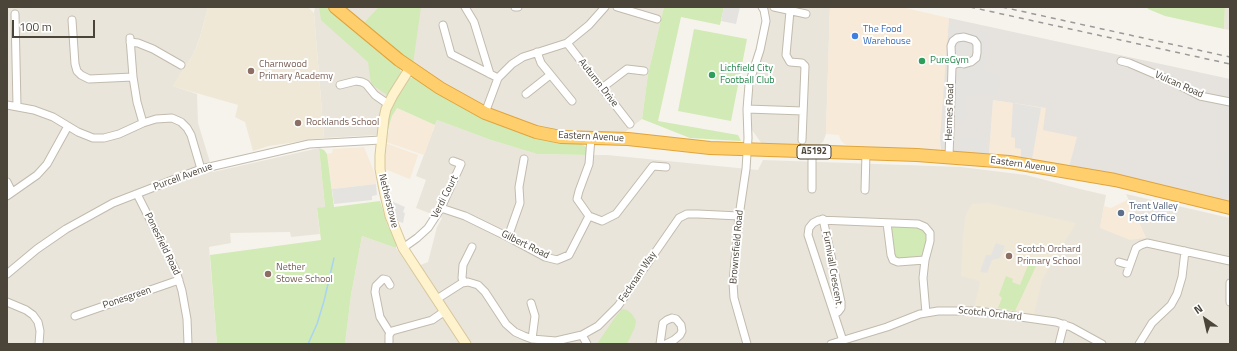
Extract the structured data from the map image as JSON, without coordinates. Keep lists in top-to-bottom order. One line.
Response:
{"streets":{"highway":["Eastern Avenue","A5192"],"street":["Autumn Drive","Vulcan Road","Hermes Road","Purcell Avenue","Verdi Court","Netherstowe","Ponesfield Road","Gilbert Road","Brownsfield Road","Furnivall Crescent","Fecknam Way","Ponesgreen","Scotch Orchard"]},"crossings":[["Hermes Road","Eastern Avenue"],["Eastern Avenue","Netherstowe"],["Eastern Avenue","Brownsfield Road"],["Purcell Avenue","Netherstowe"],["Purcell Avenue","Ponesfield Road"],["Verdi Court","Netherstowe"],["Verdi Court","Gilbert Road"],["Ponesfield Road","Ponesgreen"],["Brownsfield Road","Fecknam Way"],["Furnivall Crescent","Scotch Orchard"]],"places":["The Food Warehouse","PureGym","Charnwood Primary Academy","Lichfield City Football Club","Rocklands School","Trent Valley Post Office","Scotch Orchard Primary School","Nether Stowe School"],"scale_bar":"100 m","north":"top left"}
